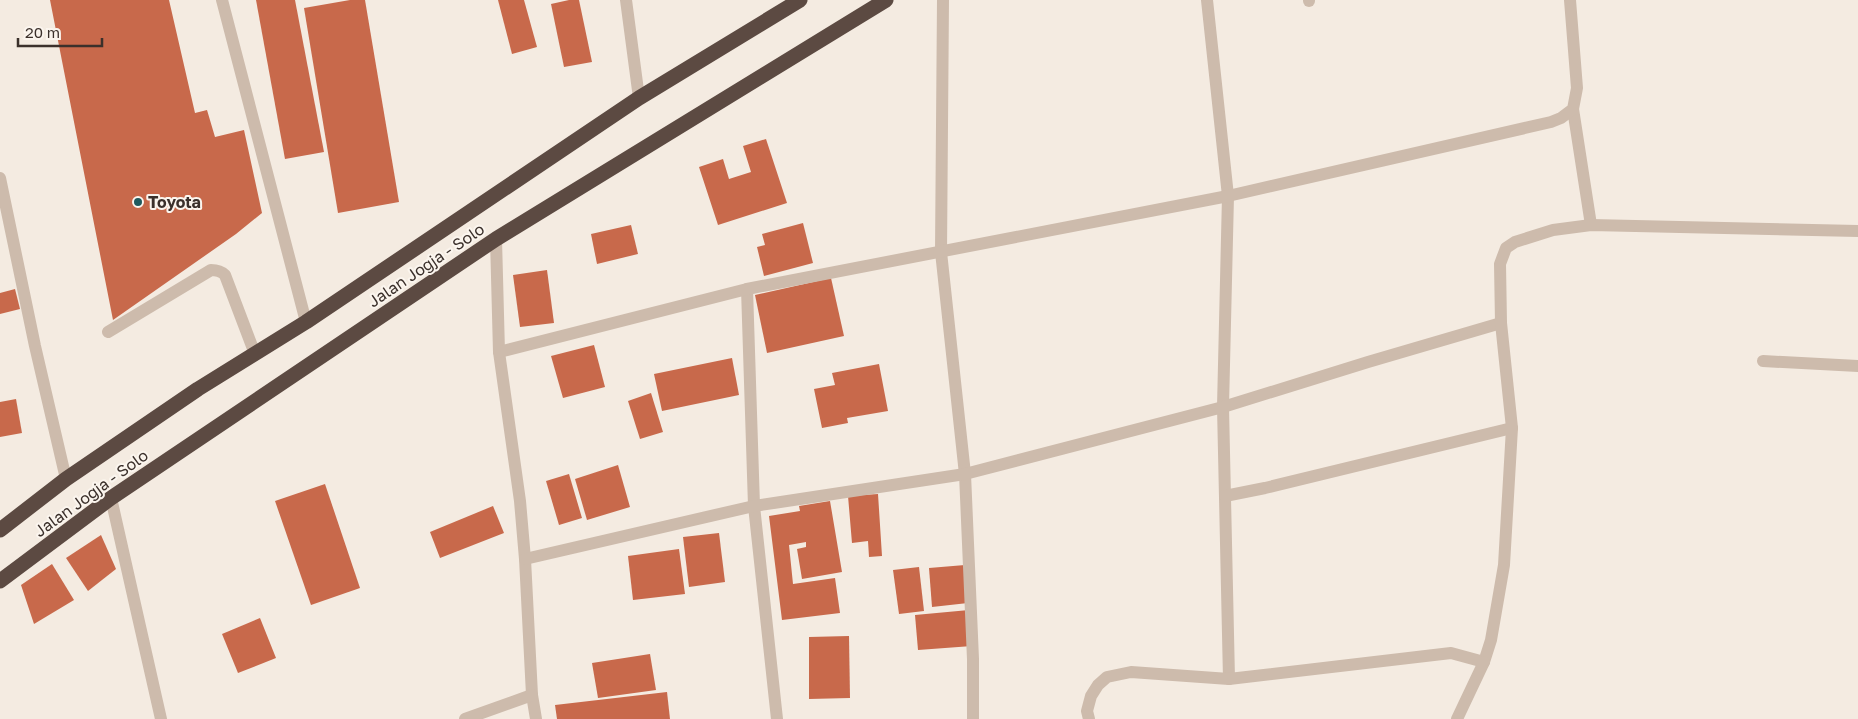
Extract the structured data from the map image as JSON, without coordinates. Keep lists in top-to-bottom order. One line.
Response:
{"streets":{"highway":["Jalan Jogja - Solo"]},"places":["Toyota"],"scale_bar":"20 m"}
